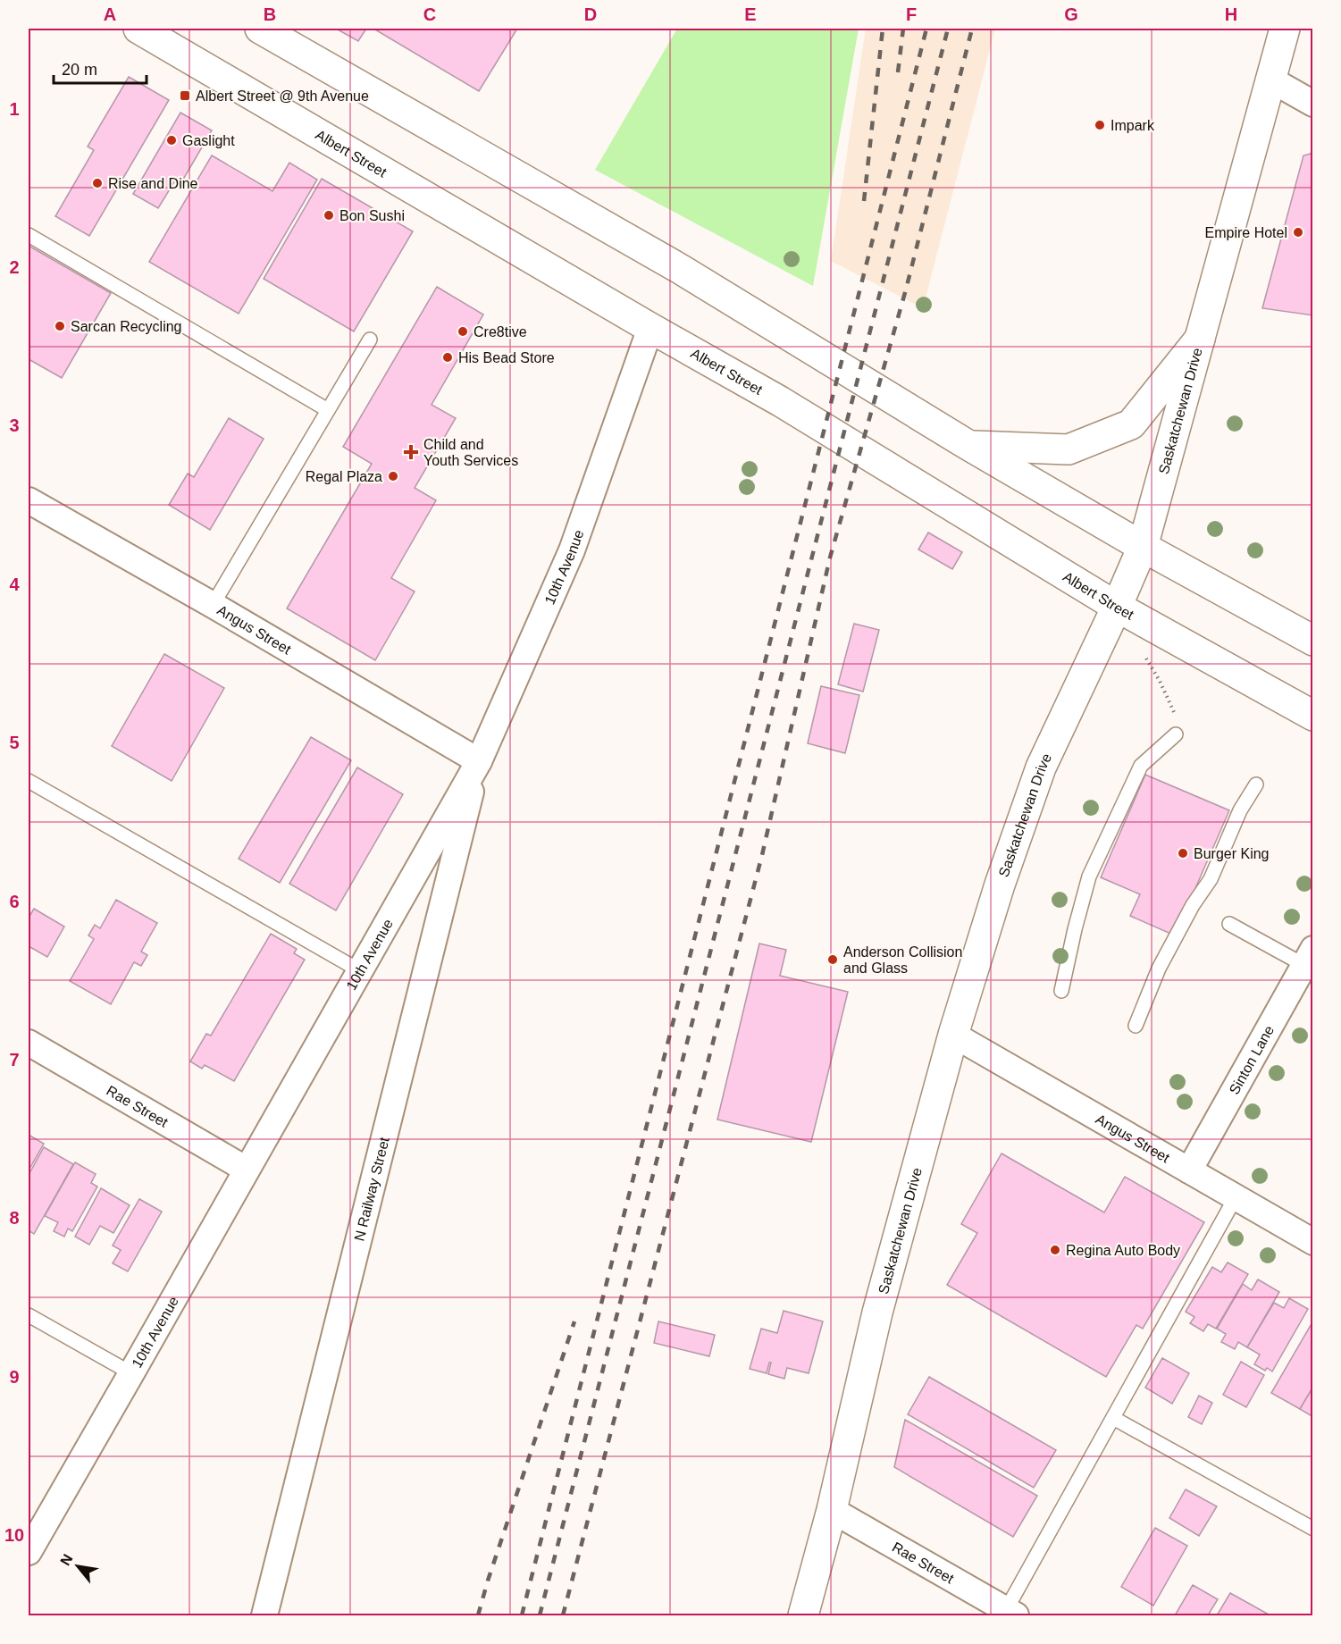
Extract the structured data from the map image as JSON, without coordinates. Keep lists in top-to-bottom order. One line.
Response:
{"streets":{"main road":["Albert Street","Saskatchewan Drive"],"street":["10th Avenue","Angus Street","Sinton Lane","Rae Street","N Railway Street"]},"crossings":[["Albert Street","Saskatchewan Drive"],["Albert Street","10th Avenue"],["Saskatchewan Drive","Angus Street"],["Saskatchewan Drive","Rae Street"],["10th Avenue","Angus Street"],["10th Avenue","Rae Street"],["10th Avenue","N Railway Street"],["Angus Street","Sinton Lane"],["Angus Street","N Railway Street"]],"places":{"transit":["Albert Street @ 9th Avenue"],"other":["Impark","Gaslight","Rise and Dine","Bon Sushi","Empire Hotel","Sarcan Recycling","Cre8tive","His Bead Store","Regal Plaza","Burger King","Anderson Collision and Glass","Regina Auto Body"],"health":["Child and Youth Services"]},"scale_bar":"20 m","north":"top left","grid":{"columns":["A","B","C","D","E","F","G","H"],"rows":["1","2","3","4","5","6","7","8","9","10"]}}
